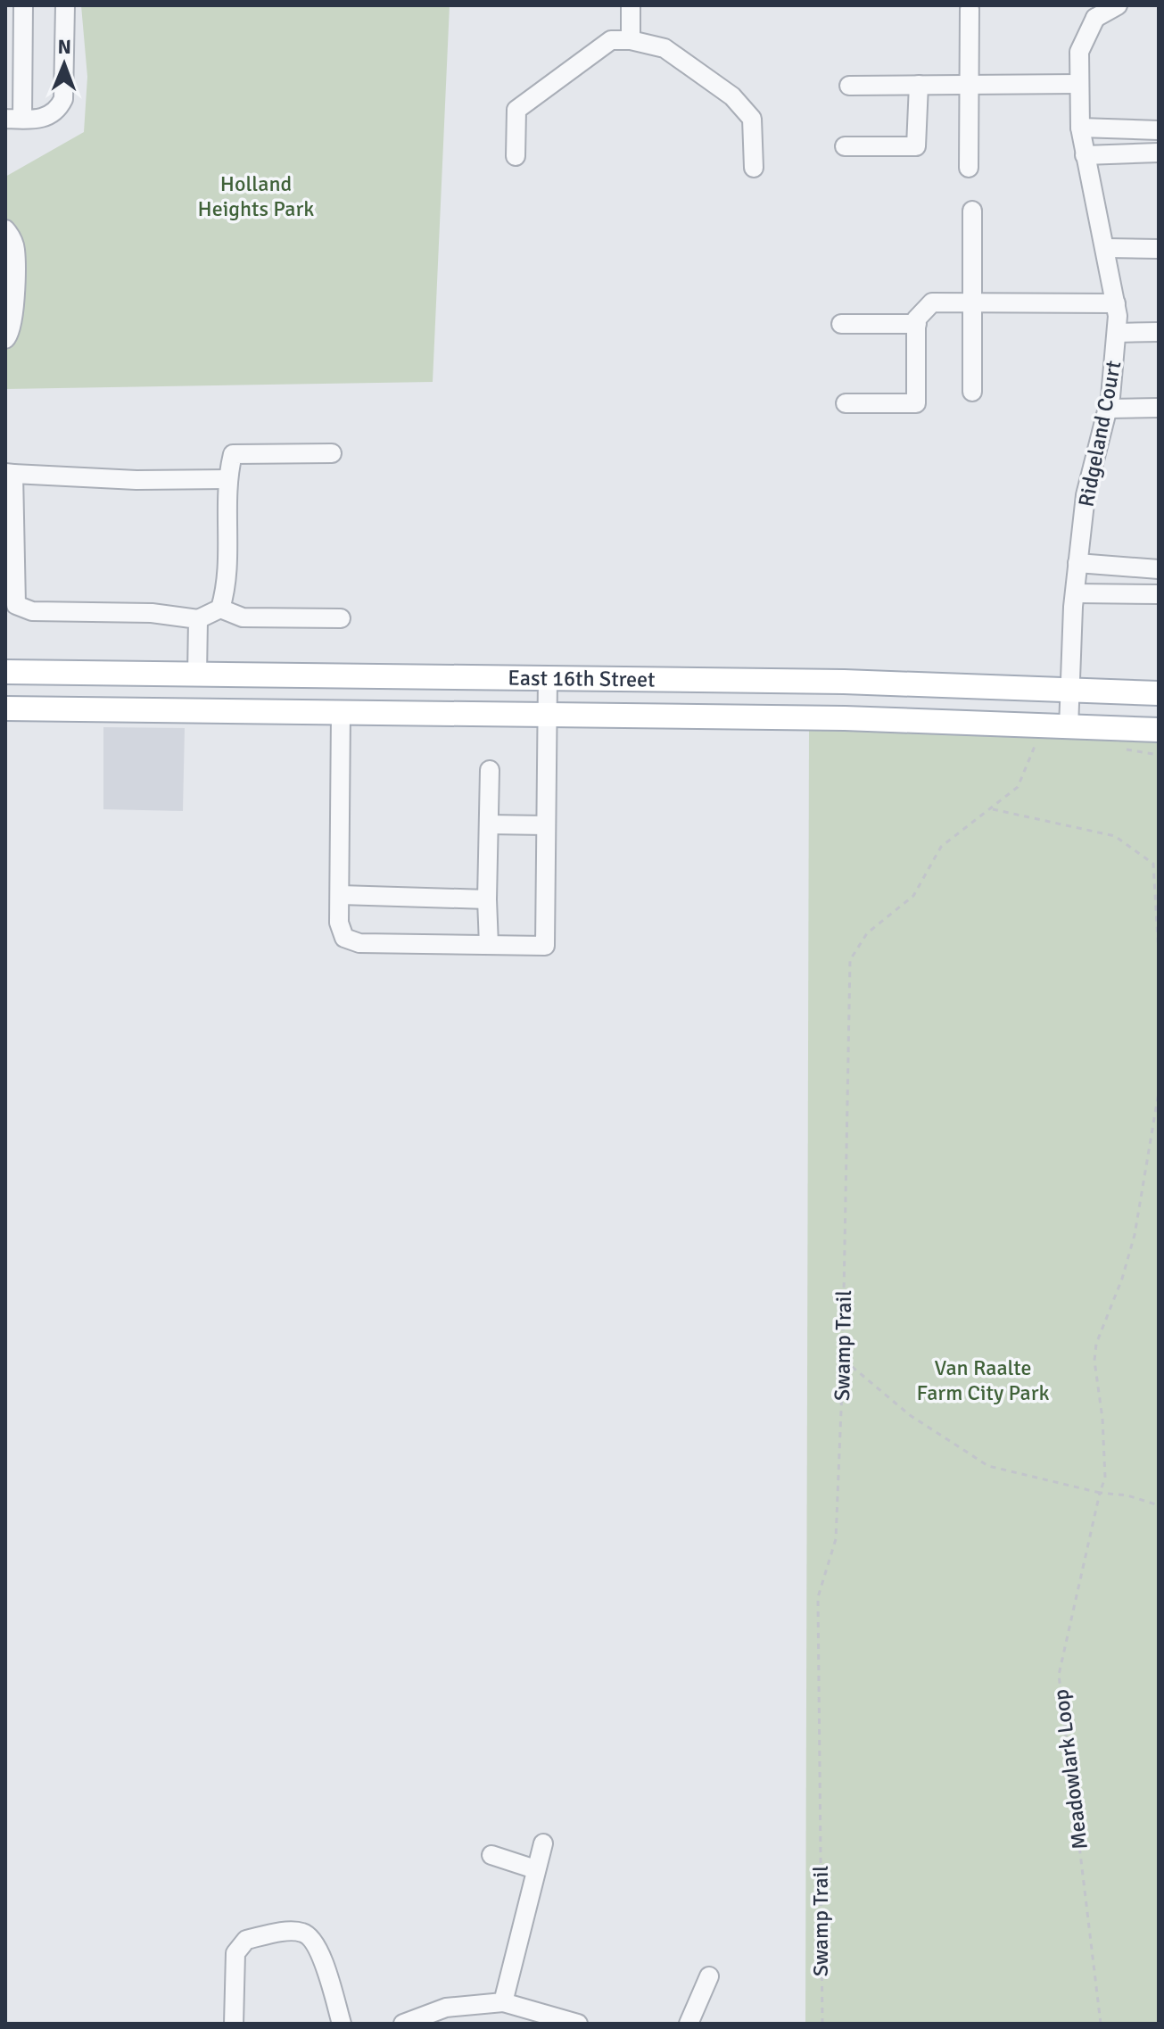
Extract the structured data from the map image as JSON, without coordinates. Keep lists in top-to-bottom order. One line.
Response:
{"streets":{"main road":["East 16th Street"],"street":["Ridgeland Court"],"path":["Swamp Trail","Meadowlark Loop"]},"crossings":[["Ridgeland Court","East 16th Street"]],"parks":["Holland Heights Park","Van Raalte Farm City Park"],"north":"top"}
